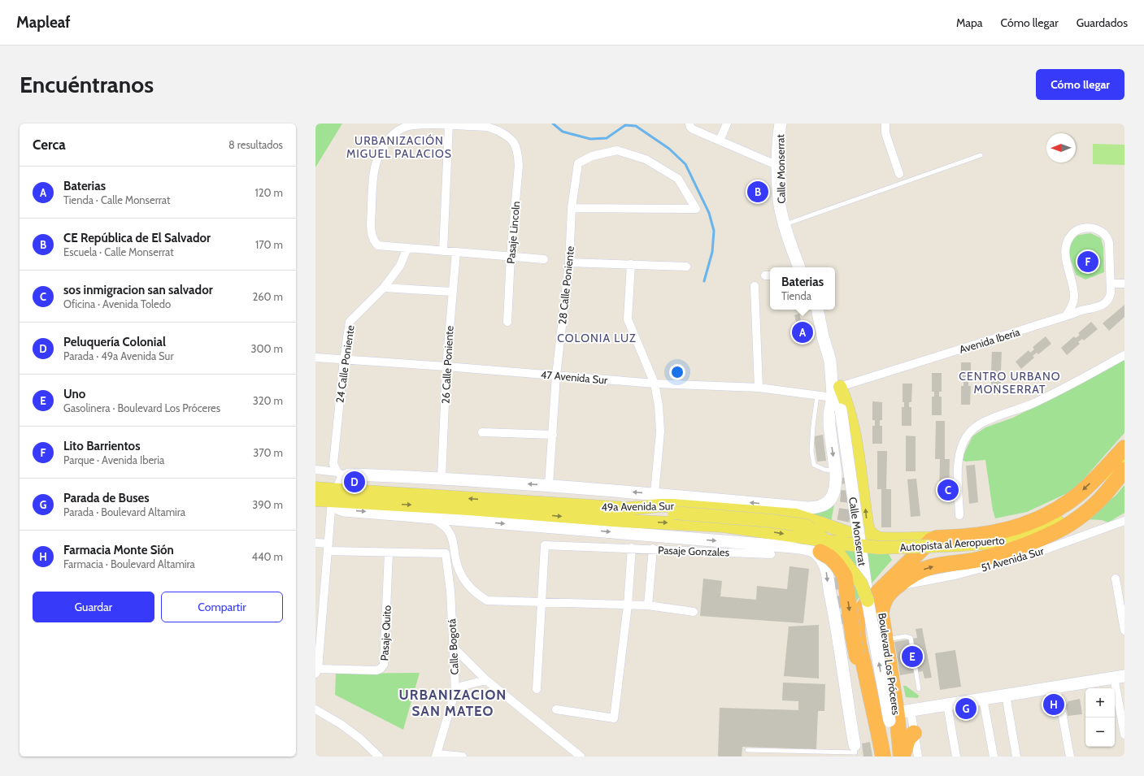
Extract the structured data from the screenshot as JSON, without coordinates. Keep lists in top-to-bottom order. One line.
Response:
{"streets":{"highway":["Boulevard Los Próceres"],"main road":["49a Avenida Sur","Autopista al Aeropuerto"],"street":["Calle Monserrat","Pasaje Lincoln","28 Calle Poniente","Avenida Iberia","24 Calle Poniente","26 Calle Poniente","47 Avenida Sur","Pasaje Gonzales","51 Avenida Sur","Pasaje Quito","Calle Bogotá"]},"crossings":[["Calle Monserrat","Avenida Iberia"],["Calle Monserrat","47 Avenida Sur"],["Calle Monserrat","49a Avenida Sur"],["Calle Monserrat","Boulevard Los Próceres"],["28 Calle Poniente","47 Avenida Sur"],["28 Calle Poniente","49a Avenida Sur"],["Avenida Iberia","47 Avenida Sur"],["Avenida Iberia","49a Avenida Sur"],["24 Calle Poniente","47 Avenida Sur"],["24 Calle Poniente","49a Avenida Sur"],["26 Calle Poniente","47 Avenida Sur"],["26 Calle Poniente","49a Avenida Sur"],["47 Avenida Sur","49a Avenida Sur"],["49a Avenida Sur","Autopista al Aeropuerto"],["49a Avenida Sur","Boulevard Los Próceres"],["Autopista al Aeropuerto","Boulevard Los Próceres"],["51 Avenida Sur","Boulevard Los Próceres"],["Pasaje Quito","Calle Bogotá"]],"districts":["URBANIZACIÓN MIGUEL PALACIOS","COLONIA LUZ","CENTRO URBANO MONSERRAT","URBANIZACION SAN MATEO"],"north":"left","page":{"header":"Mapleaf","nav":["Mapa","Cómo llegar","Guardados"],"buttons":["Cómo llegar",["Guardar","Compartir"]],"title":"Encuéntranos","heading":["Cerca","8 resultados"],"list":[{"mark":"A","name":"Baterias","note":"Tienda · Calle Monserrat","value":"120 m"},{"mark":"B","name":"CE República de El Salvador","note":"Escuela · Calle Monserrat","value":"170 m"},{"mark":"C","name":"sos inmigracion san salvador","note":"Oficina · Avenida Toledo","value":"260 m"},{"mark":"D","name":"Peluquería Colonial","note":"Parada · 49a Avenida Sur","value":"300 m"},{"mark":"E","name":"Uno","note":"Gasolinera · Boulevard Los Próceres","value":"320 m"},{"mark":"F","name":"Lito Barrientos","note":"Parque · Avenida Iberia","value":"370 m"},{"mark":"G","name":"Parada de Buses","note":"Parada · Boulevard Altamira","value":"390 m"},{"mark":"H","name":"Farmacia Monte Sión","note":"Farmacia · Boulevard Altamira","value":"440 m"}],"pins":["B","F","A","D","C","E","H","G"],"popup":["Baterias","Tienda"],"map_buttons":["+","−"]}}
